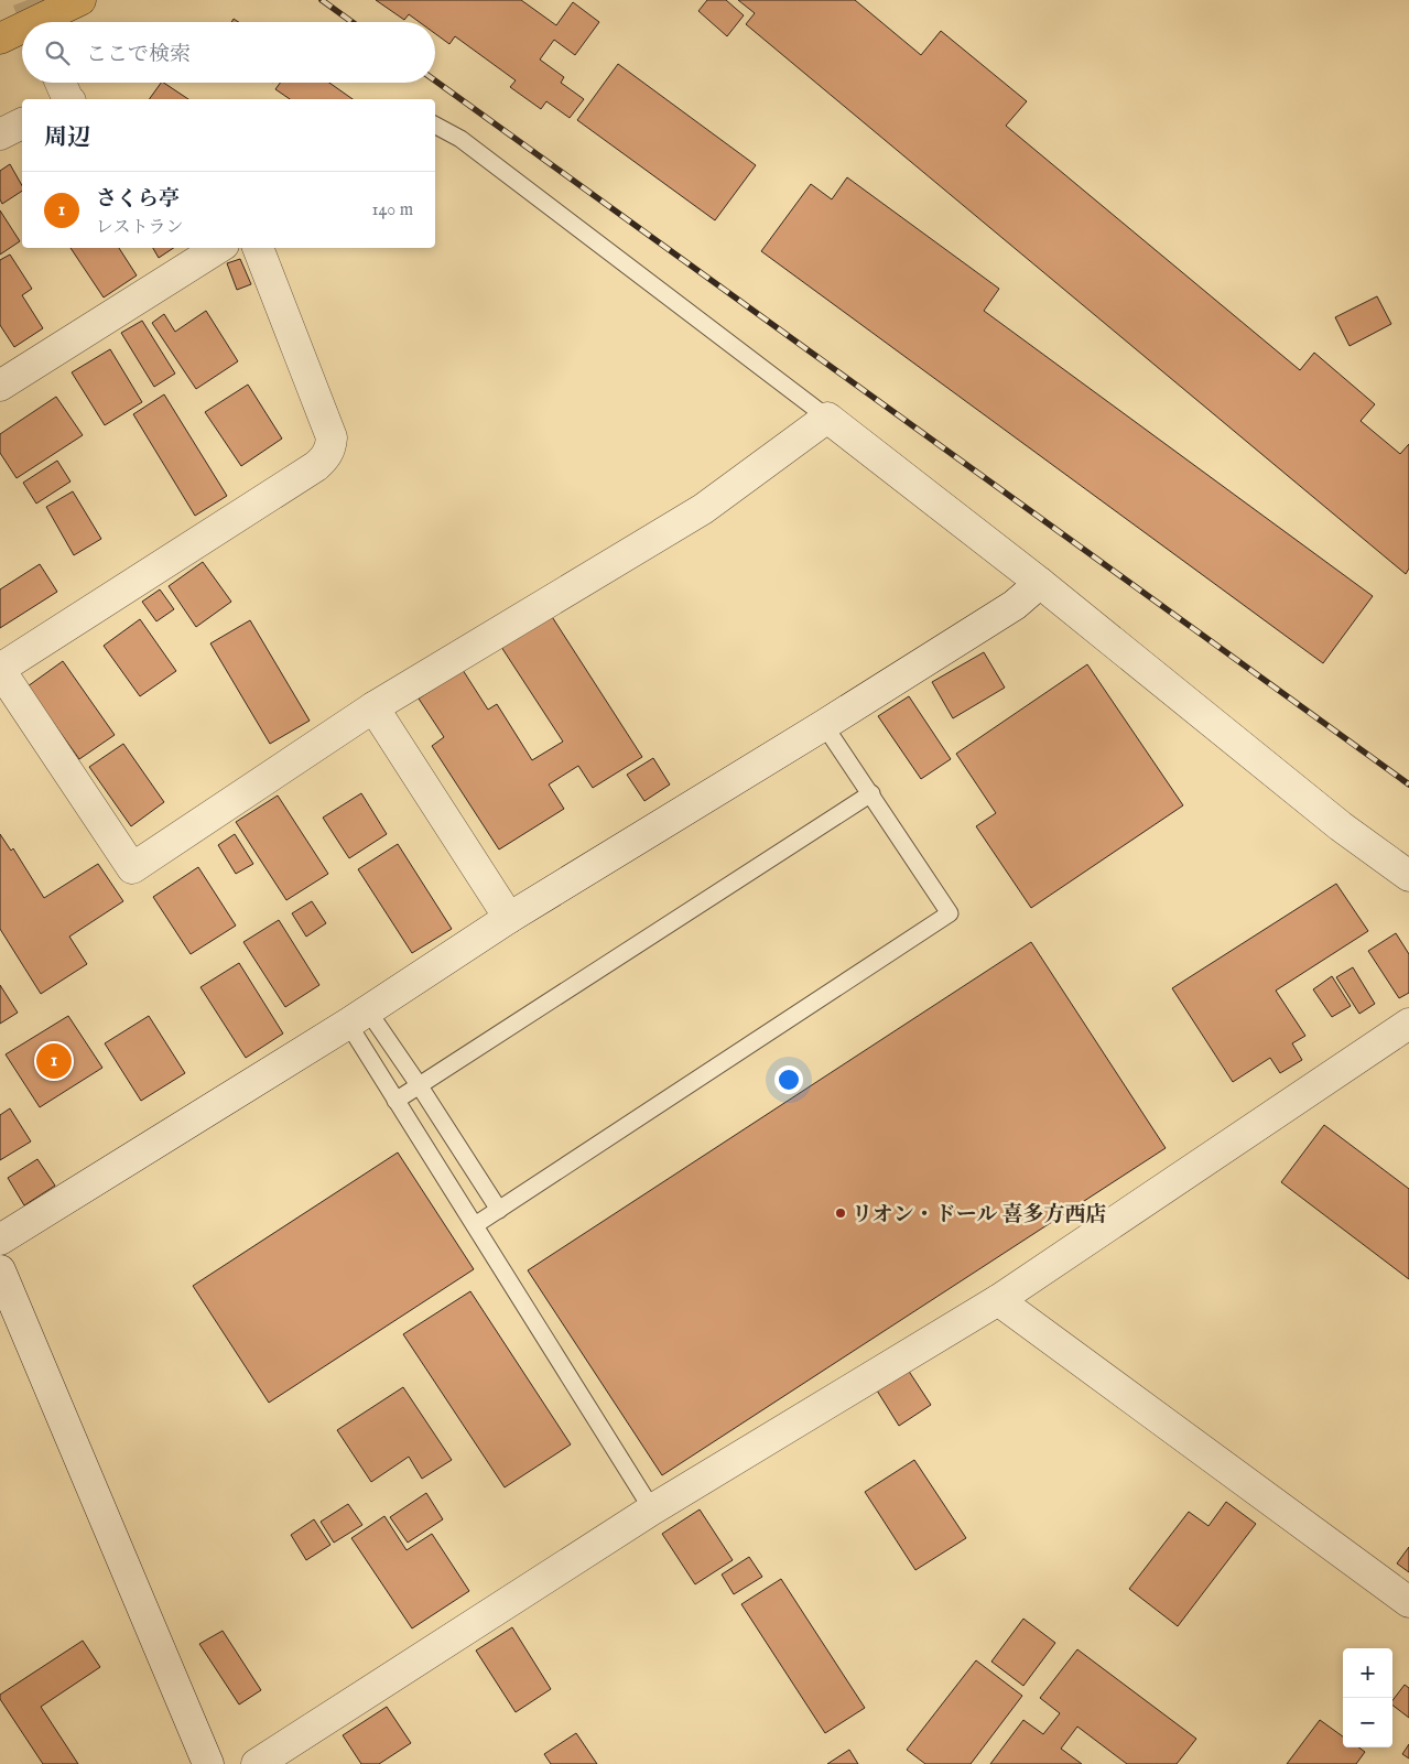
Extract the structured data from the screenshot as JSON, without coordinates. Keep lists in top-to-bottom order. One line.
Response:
{"places":["リオン・ドール 喜多方西店"],"page":{"search":"ここで検索","heading":"周辺","list":[{"mark":"1","name":"さくら亭","note":"レストラン","value":"140 m"}],"pins":"1","map_buttons":["+","−"]}}
